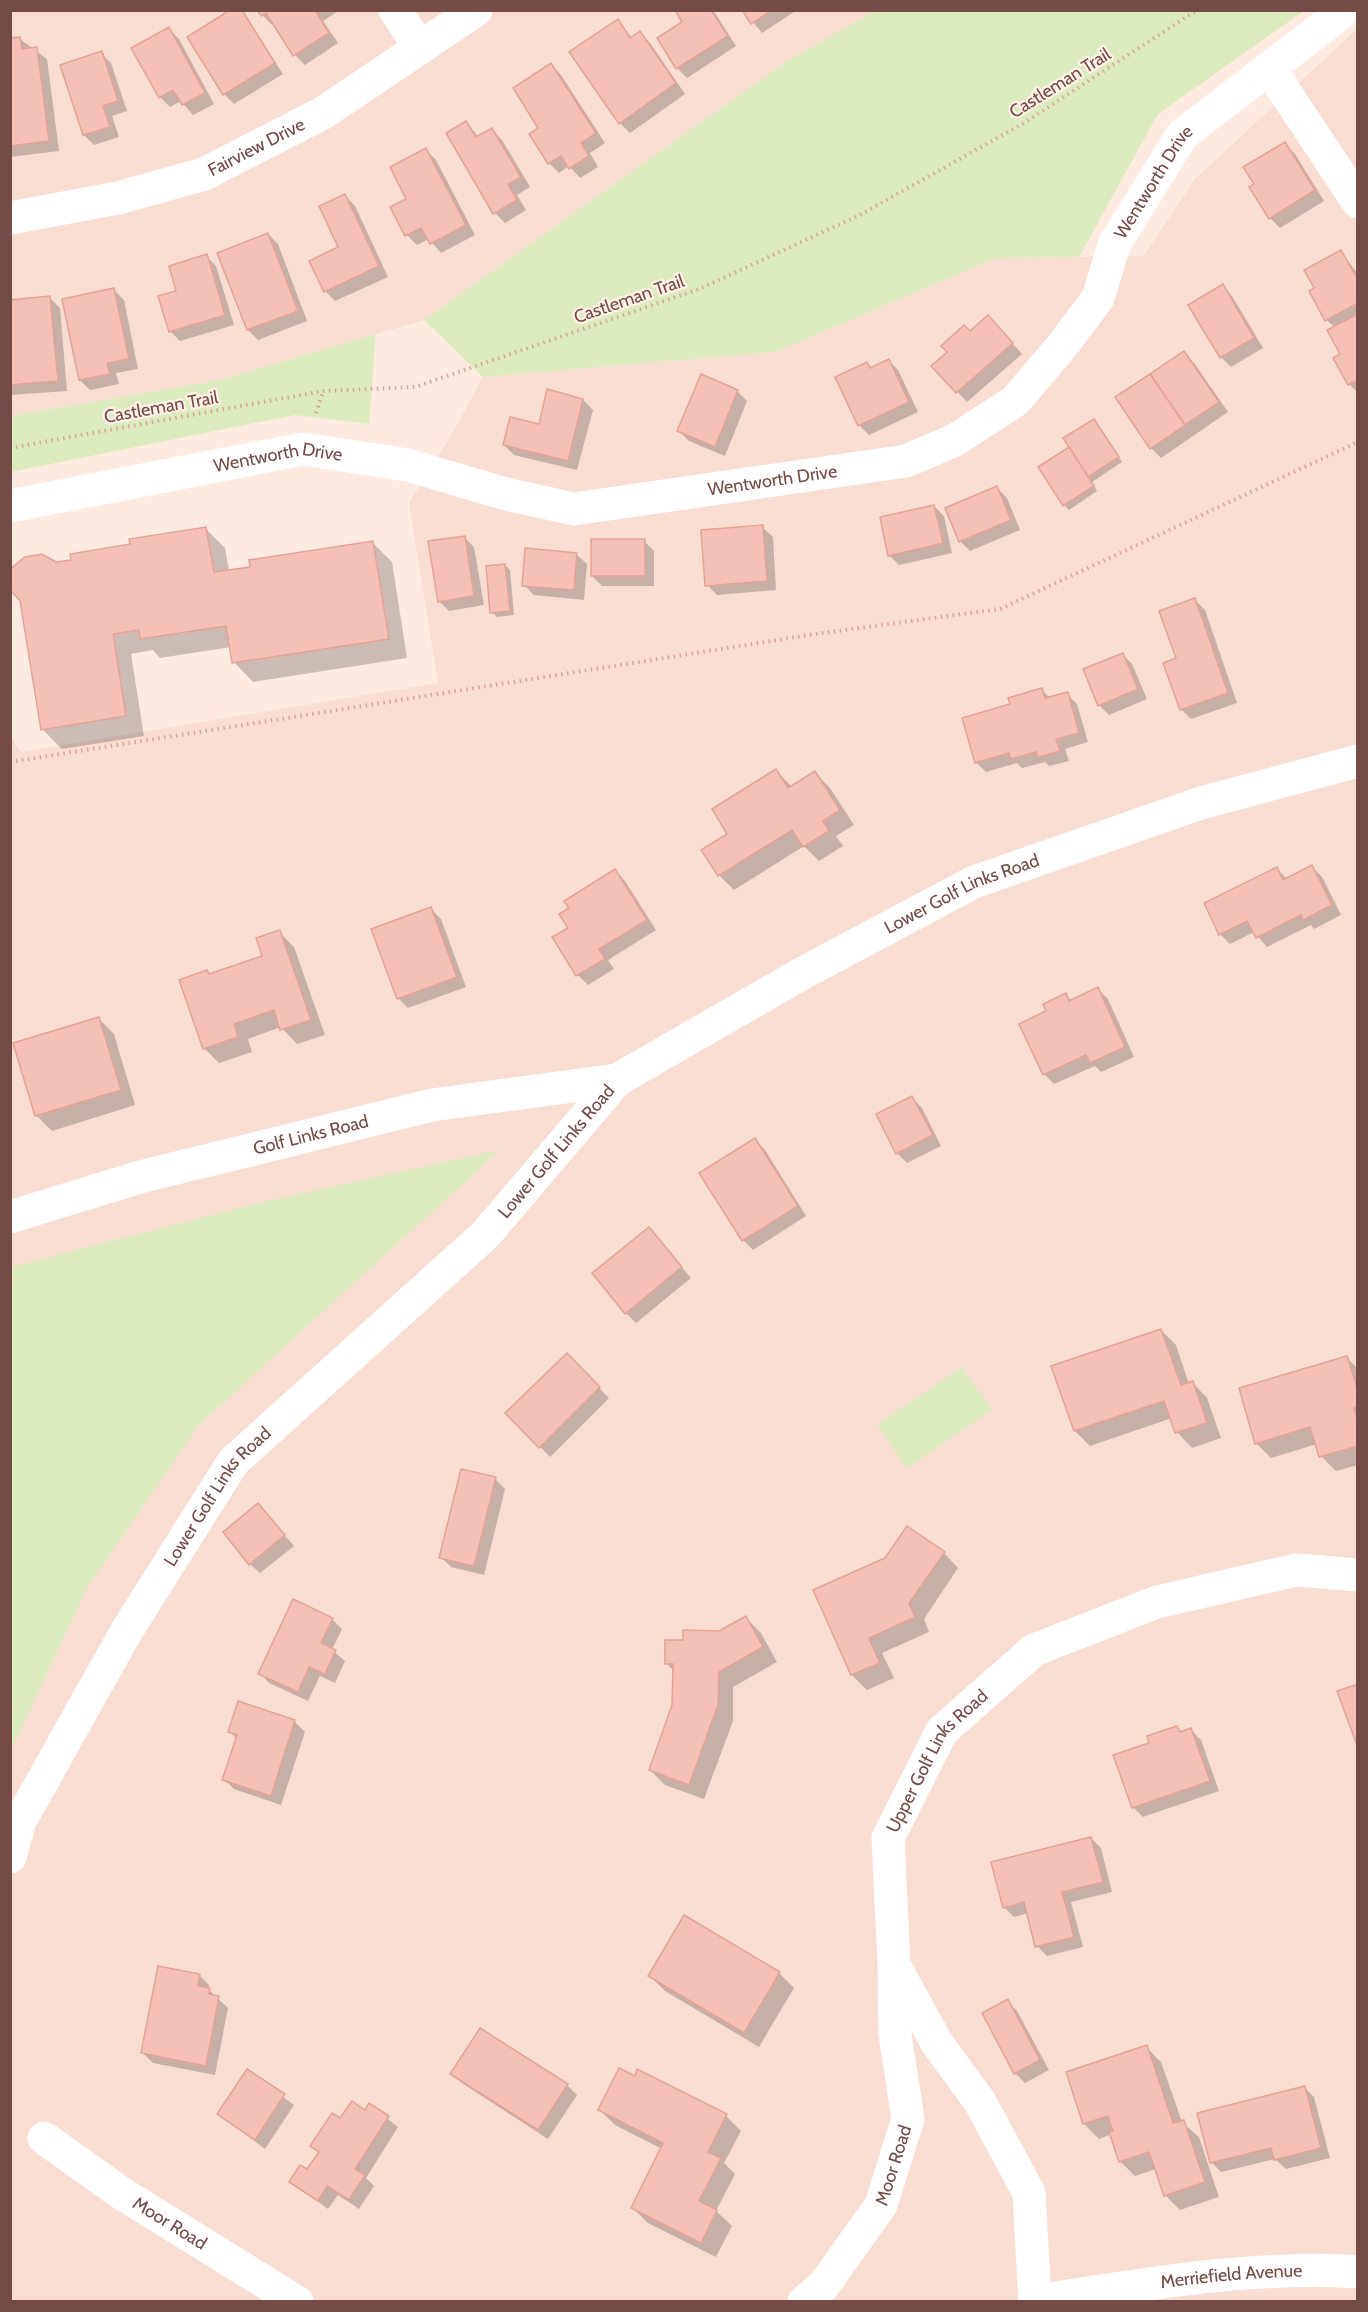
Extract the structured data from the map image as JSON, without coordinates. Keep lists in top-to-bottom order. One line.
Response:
{"streets":{"street":["Fairview Drive","Wentworth Drive","Lower Golf Links Road","Golf Links Road","Upper Golf Links Road","Moor Road","Merriefield Avenue"],"path":["Castleman Trail"]},"crossings":[["Lower Golf Links Road","Golf Links Road"],["Upper Golf Links Road","Moor Road"],["Upper Golf Links Road","Merriefield Avenue"]]}
